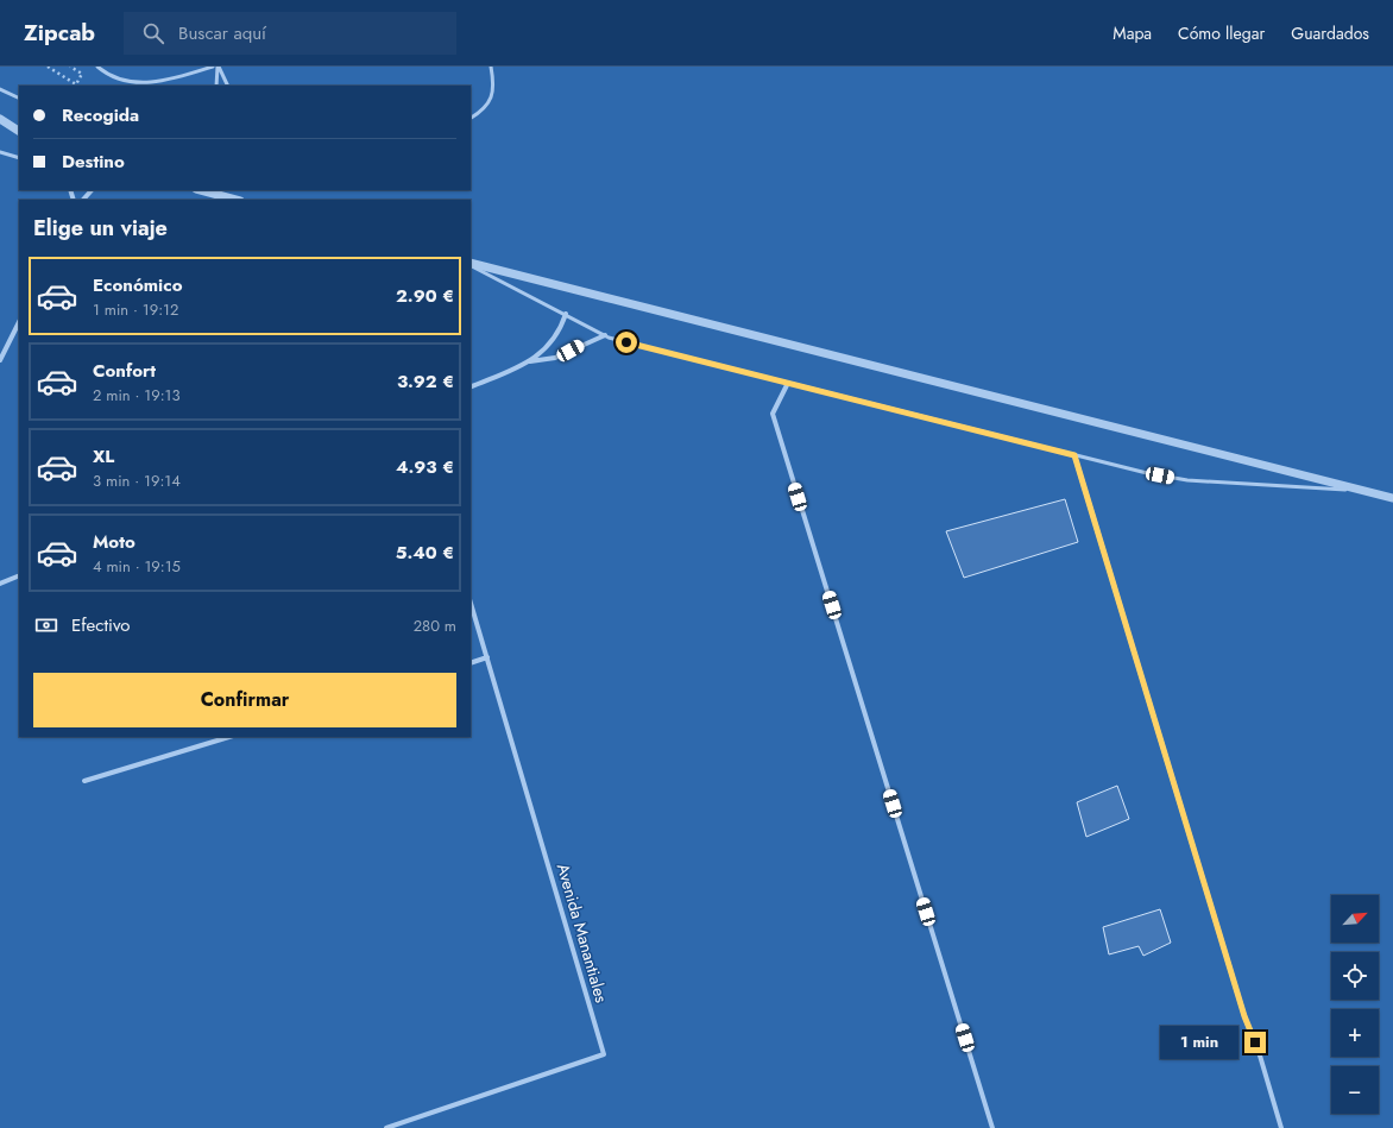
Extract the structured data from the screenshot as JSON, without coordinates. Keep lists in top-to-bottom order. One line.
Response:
{"streets":{"street":["Avenida Manantiales"]},"north":"top right","page":{"header":"Zipcab","search":"Buscar aquí","nav":["Mapa","Cómo llegar","Guardados"],"banner":["Recogida","Destino"],"heading":"Elige un viaje","list":[{"name":"Económico","note":"1 min · 19:12","value":"2.90 €"},{"name":"Confort","note":"2 min · 19:13","value":"3.92 €"},{"name":"XL","note":"3 min · 19:14","value":"4.93 €"},{"name":"Moto","note":"4 min · 19:15","value":"5.40 €"}],"pay":["Efectivo","280 m"],"buttons":"Confirmar","map_buttons":["+","−"],"bubble":"1 min"}}
